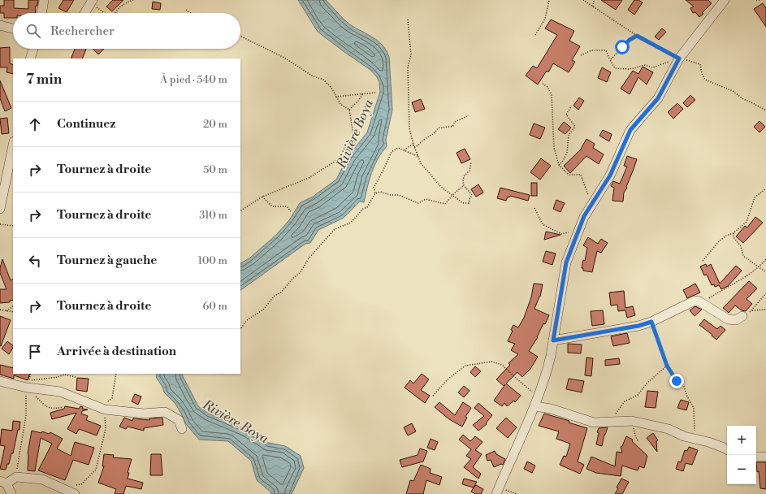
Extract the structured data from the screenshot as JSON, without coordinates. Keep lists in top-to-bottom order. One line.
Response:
{"water":["Rivière Boya"],"page":{"search":"Rechercher","heading":["7 min","À pied · 540 m"],"list":[["Continuez","20 m"],["Tournez à droite","50 m"],["Tournez à droite","310 m"],["Tournez à gauche","100 m"],["Tournez à droite","60 m"],"Arrivée à destination"],"map_buttons":["+","−"]}}
